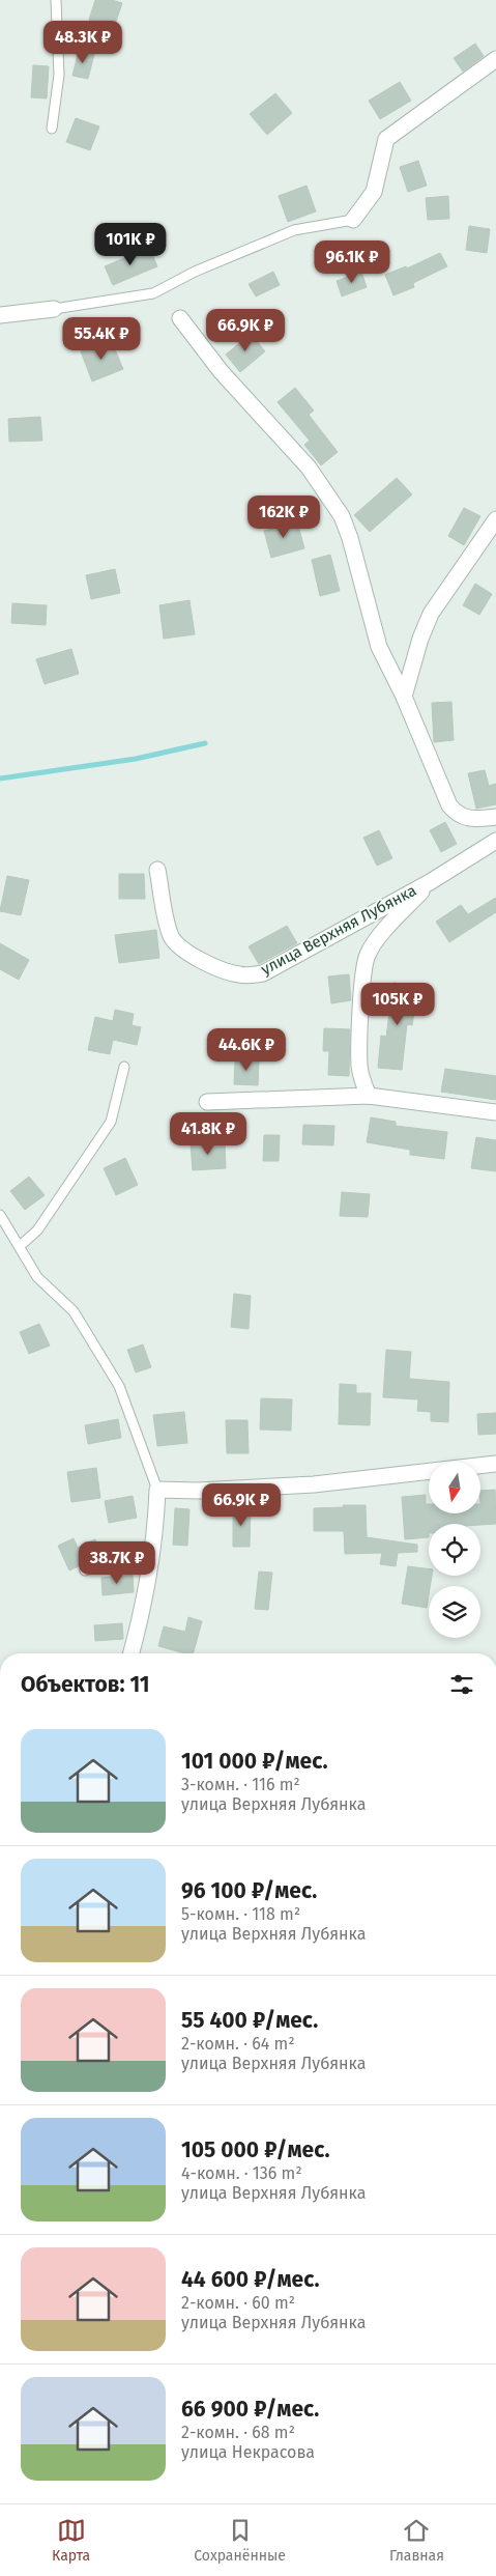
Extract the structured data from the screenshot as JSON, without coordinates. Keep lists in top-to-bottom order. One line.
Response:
{"streets":{"street":["улица Верхняя Лубянка"]},"north":"bottom","page":{"price":["48.3K ₽","101K ₽","96.1K ₽","66.9K ₽","55.4K ₽","162K ₽","105K ₽","44.6K ₽","41.8K ₽","66.9K ₽","38.7K ₽"],"heading":"Объектов: 11","list":[{"name":"101 000 ₽/мес.","note":"3-комн. · 116 m² · улица Верхняя Лубянка"},{"name":"96 100 ₽/мес.","note":"5-комн. · 118 m² · улица Верхняя Лубянка"},{"name":"55 400 ₽/мес.","note":"2-комн. · 64 m² · улица Верхняя Лубянка"},{"name":"105 000 ₽/мес.","note":"4-комн. · 136 m² · улица Верхняя Лубянка"},{"name":"44 600 ₽/мес.","note":"2-комн. · 60 m² · улица Верхняя Лубянка"},{"name":"66 900 ₽/мес.","note":"2-комн. · 68 m² · улица Некрасова"}],"tabs":["Карта","Сохранённые","Главная"]}}
